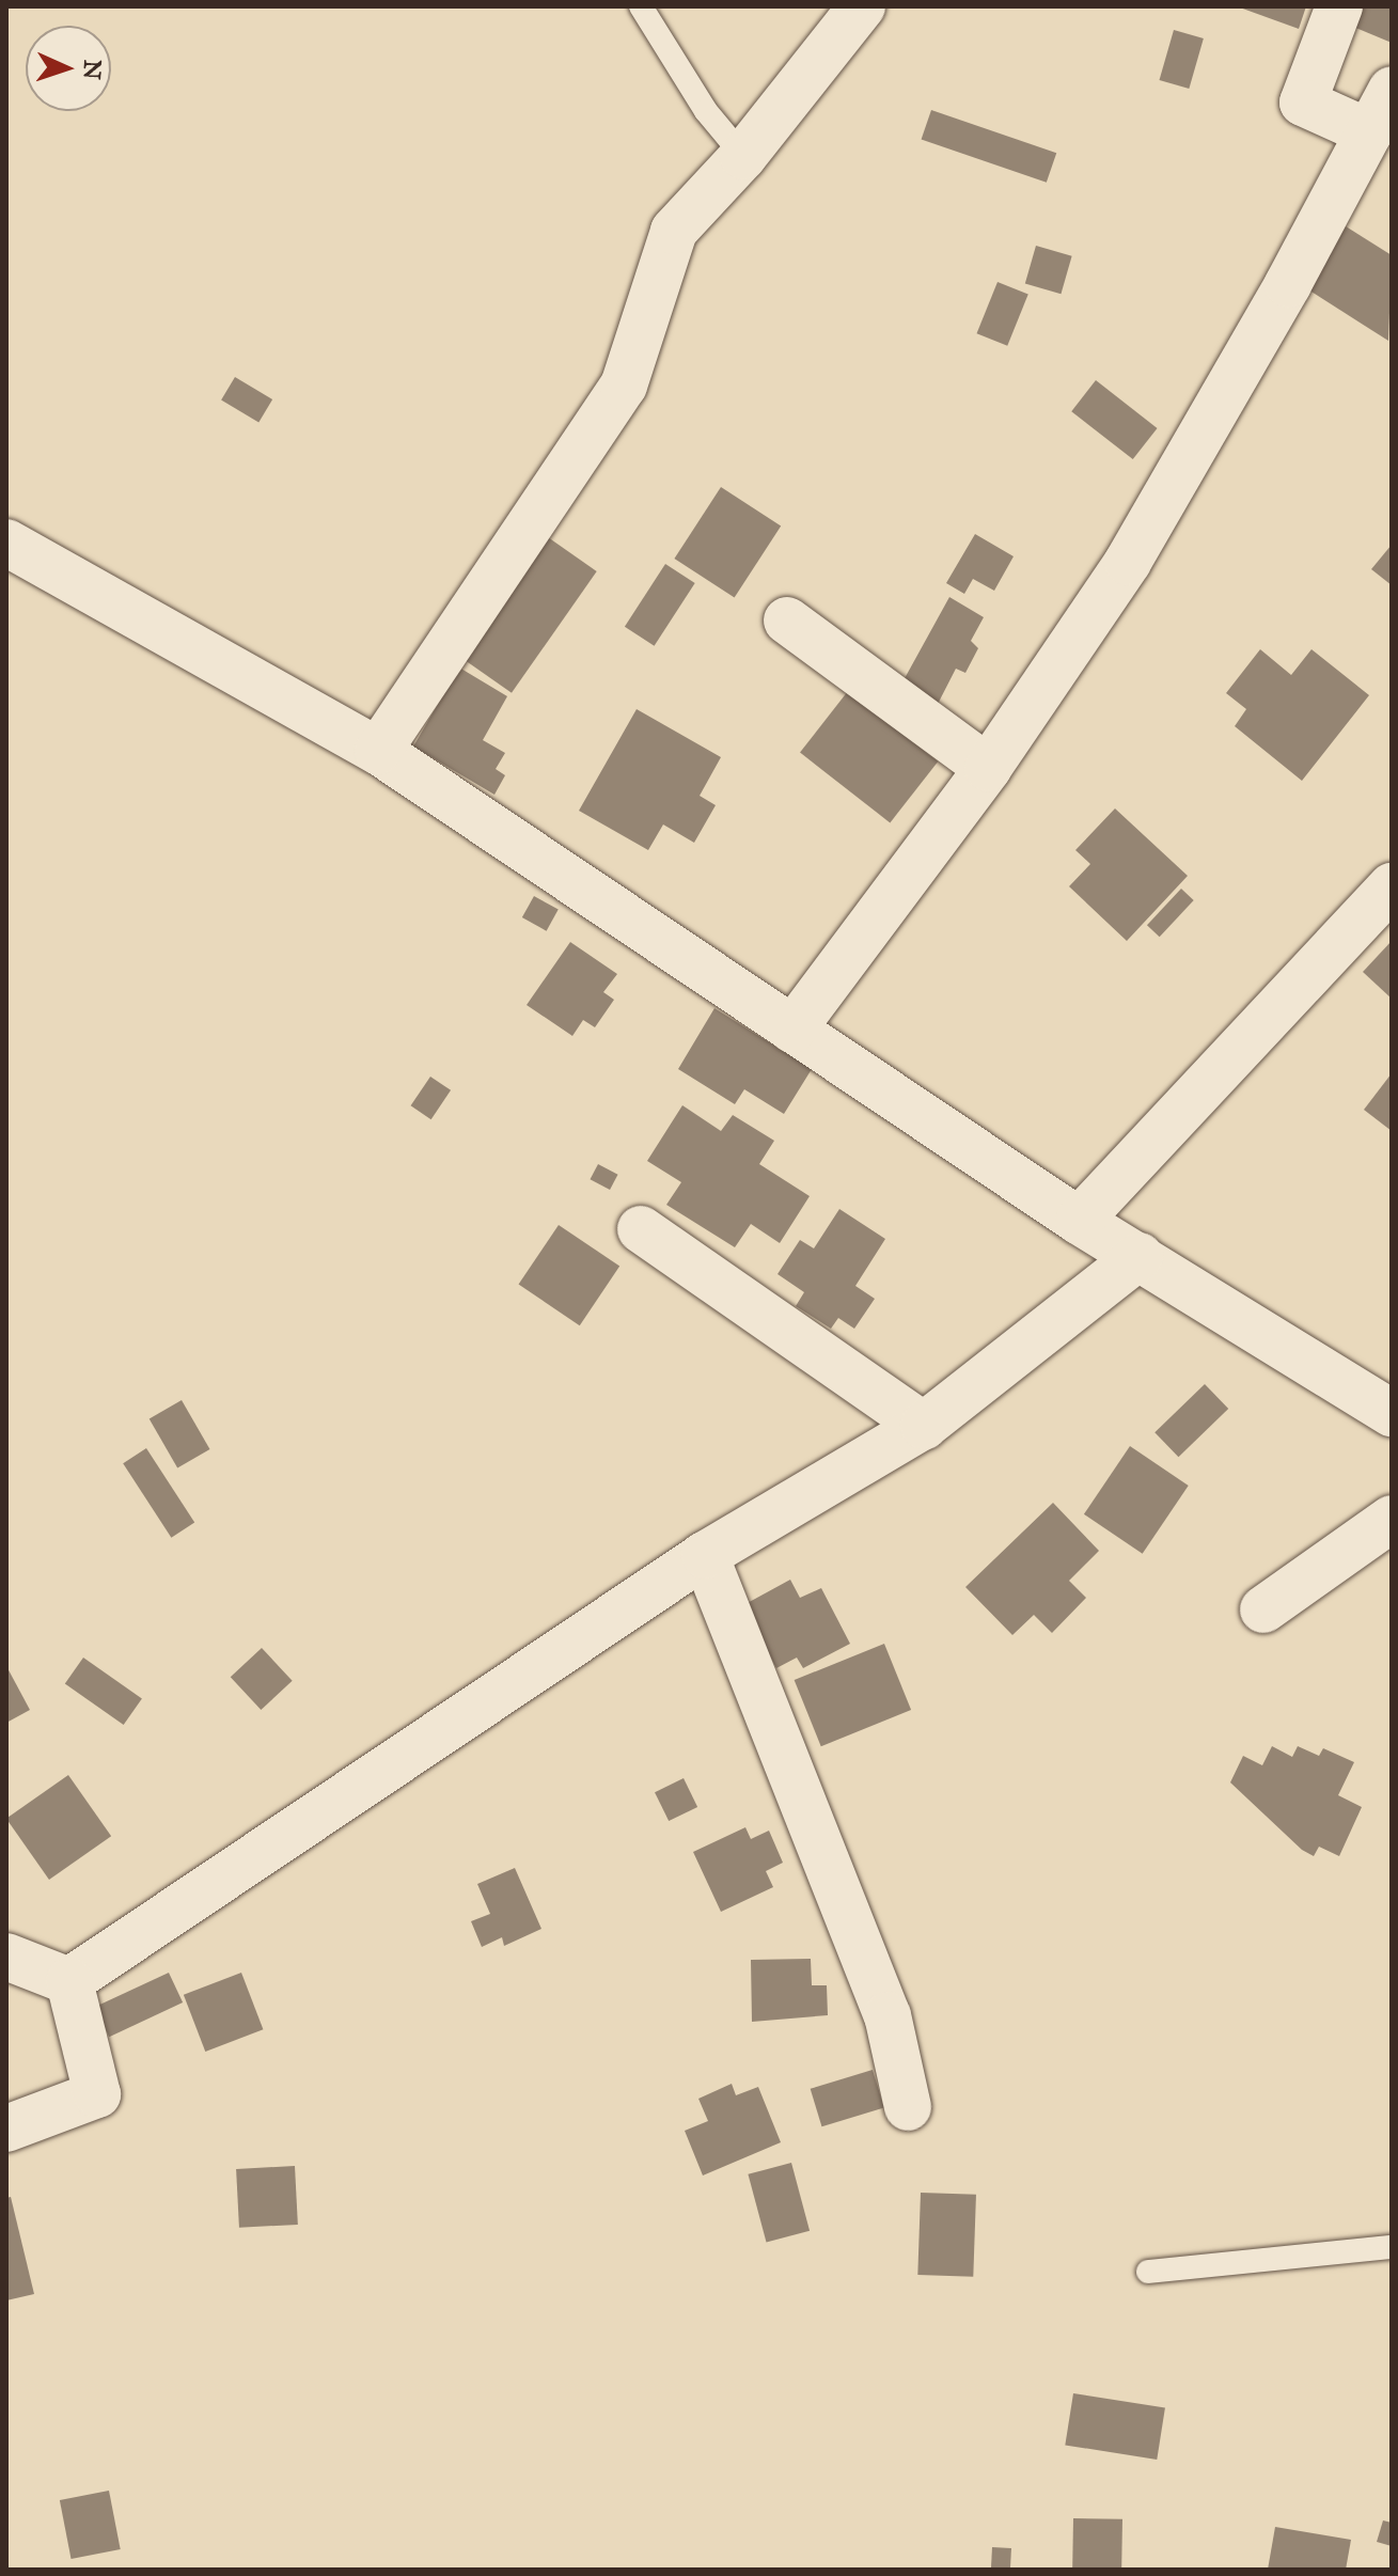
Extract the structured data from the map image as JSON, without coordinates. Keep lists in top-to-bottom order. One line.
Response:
{"north":"right"}
